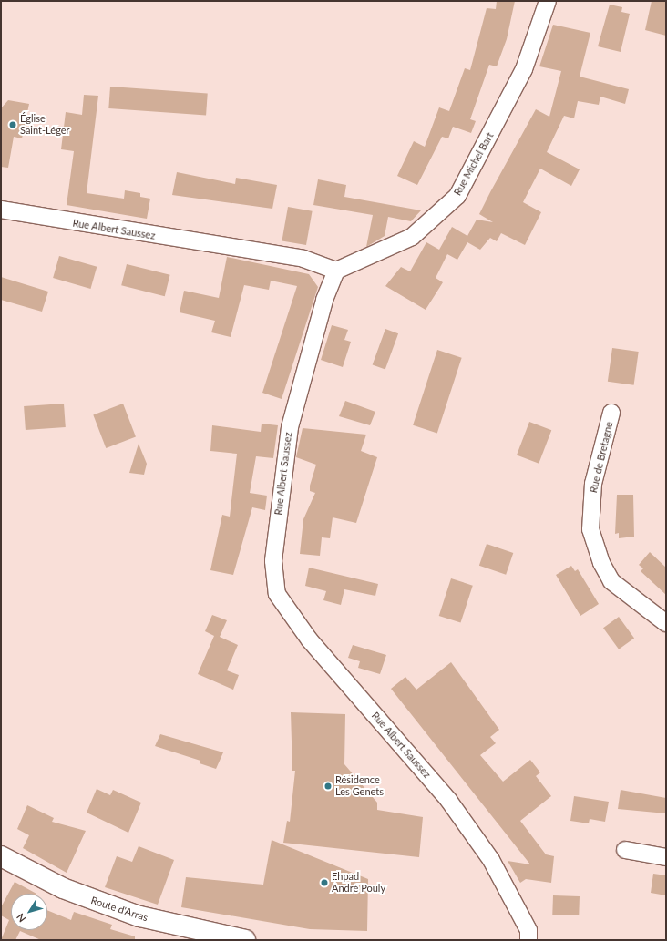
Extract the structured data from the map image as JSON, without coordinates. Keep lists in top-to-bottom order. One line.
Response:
{"streets":{"main road":["Route d'Arras"],"street":["Rue Michel Bart","Rue Albert Saussez","Rue de Bretagne"]},"crossings":[["Rue Michel Bart","Rue Albert Saussez"]],"places":["Église Saint-Léger","Résidence Les Genets","Ehpad André Pouly"],"north":"bottom left"}
